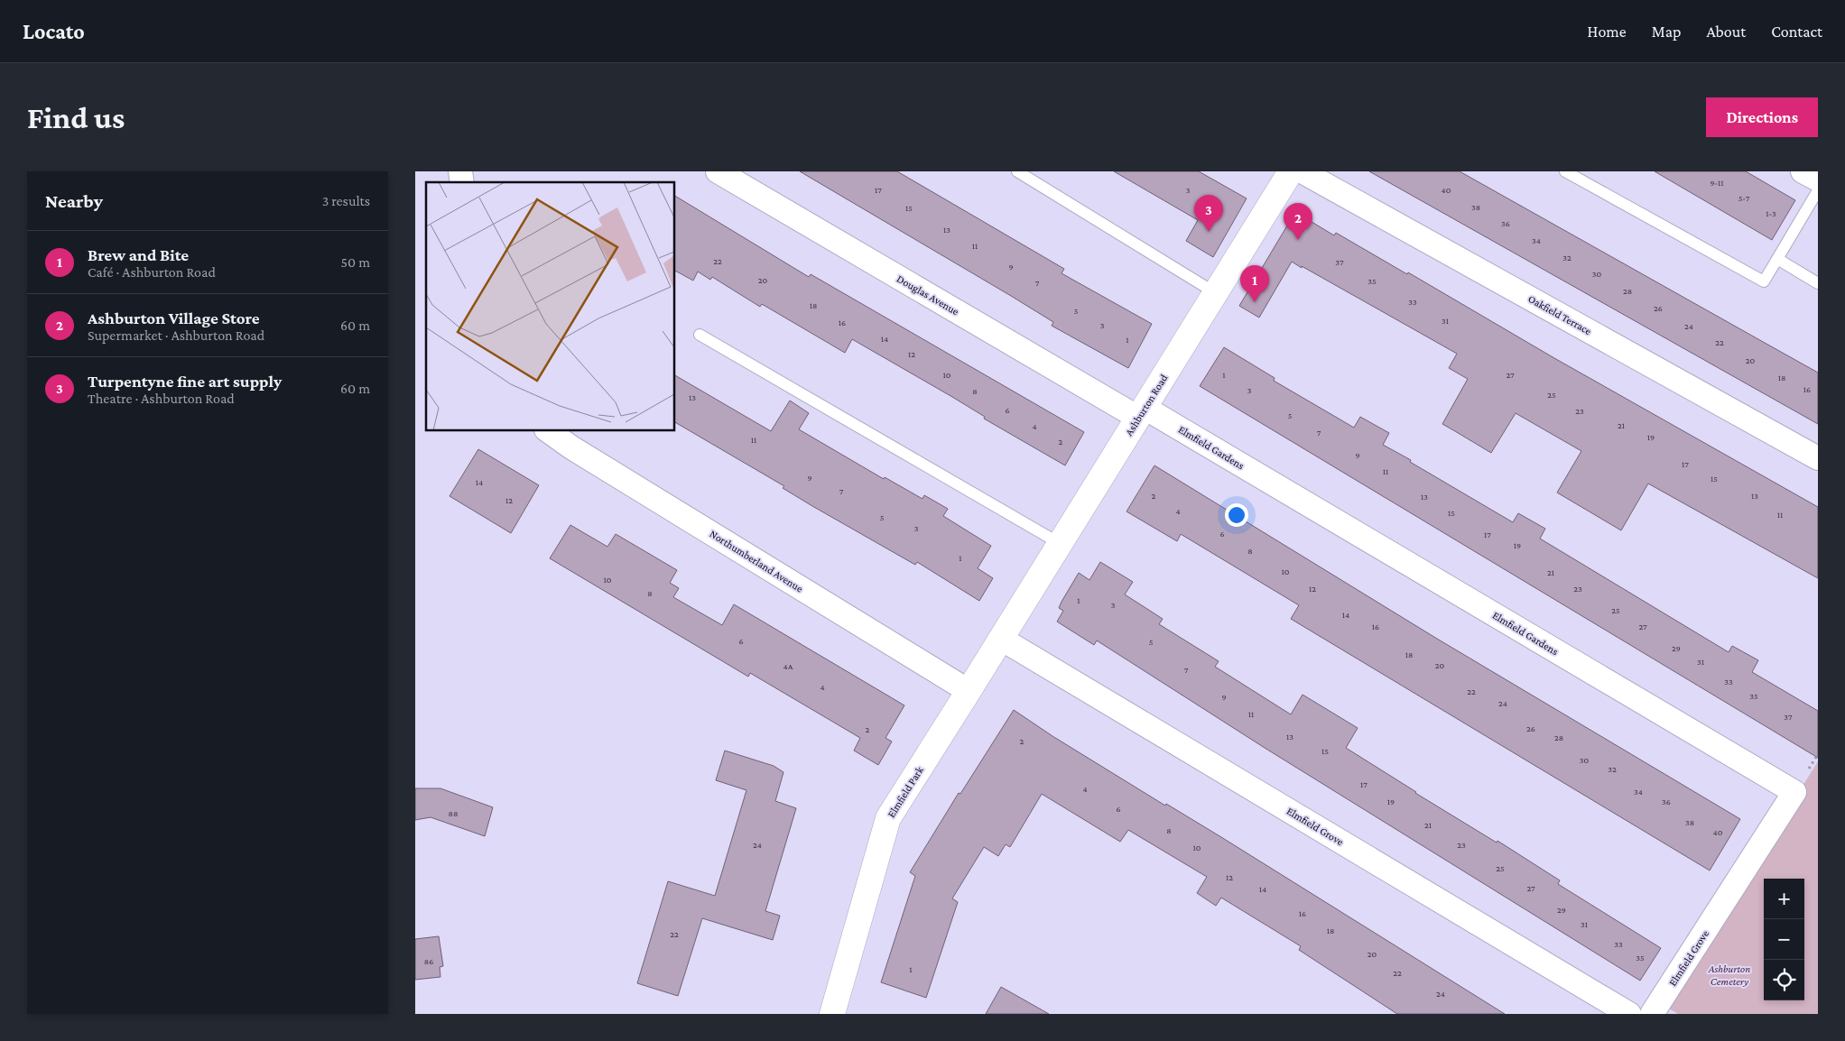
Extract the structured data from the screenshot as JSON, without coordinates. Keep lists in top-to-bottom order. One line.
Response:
{"streets":{"street":["Douglas Avenue","Oakfield Terrace","Ashburton Road","Elmfield Gardens","Northumberland Avenue","Elmfield Park","Elmfield Grove"]},"crossings":[["Douglas Avenue","Ashburton Road"],["Douglas Avenue","Elmfield Gardens"],["Oakfield Terrace","Ashburton Road"],["Ashburton Road","Elmfield Gardens"],["Ashburton Road","Elmfield Park"],["Ashburton Road","Elmfield Grove"],["Elmfield Gardens","Elmfield Grove"],["Northumberland Avenue","Elmfield Park"],["Elmfield Park","Elmfield Grove"]],"parks":["Ashburton Cemetery"],"house_numbers":["9-11","17","3","40","5-7","38","15","1-3","36","13","34","11","32","22","37","9","30","20","35","7","28","33","18","26","5","31","16","3","24","14","1","22","12","20","10","1","27","18","16","3","8","25","13","6","23","5","21","4","7","19","11","2","9","17","11","9","15","14","7","2","13","13","12","4","15","11","5","3","6","17","19","8","1","10","21","10","12","23","8","1","3","25","14","16","27","6","5","29","18","31","20","4A","7","33","4","22","35","9","24","11","37","26","2","13","28","2","15","30","32","17","4","34","19","36","6","88","38","21","8","40","24","23","10","25","12","27","14","29","16","31","18","22","33","20","35","86","1","22","24"],"page":{"header":"Locato","nav":["Home","Map","About","Contact"],"buttons":"Directions","title":"Find us","heading":["Nearby","3 results"],"pins":["3","2","1"],"list":[{"mark":"1","name":"Brew and Bite","note":"Café · Ashburton Road","value":"50 m"},{"mark":"2","name":"Ashburton Village Store","note":"Supermarket · Ashburton Road","value":"60 m"},{"mark":"3","name":"Turpentyne fine art supply","note":"Theatre · Ashburton Road","value":"60 m"}],"map_buttons":["+","−"]}}
